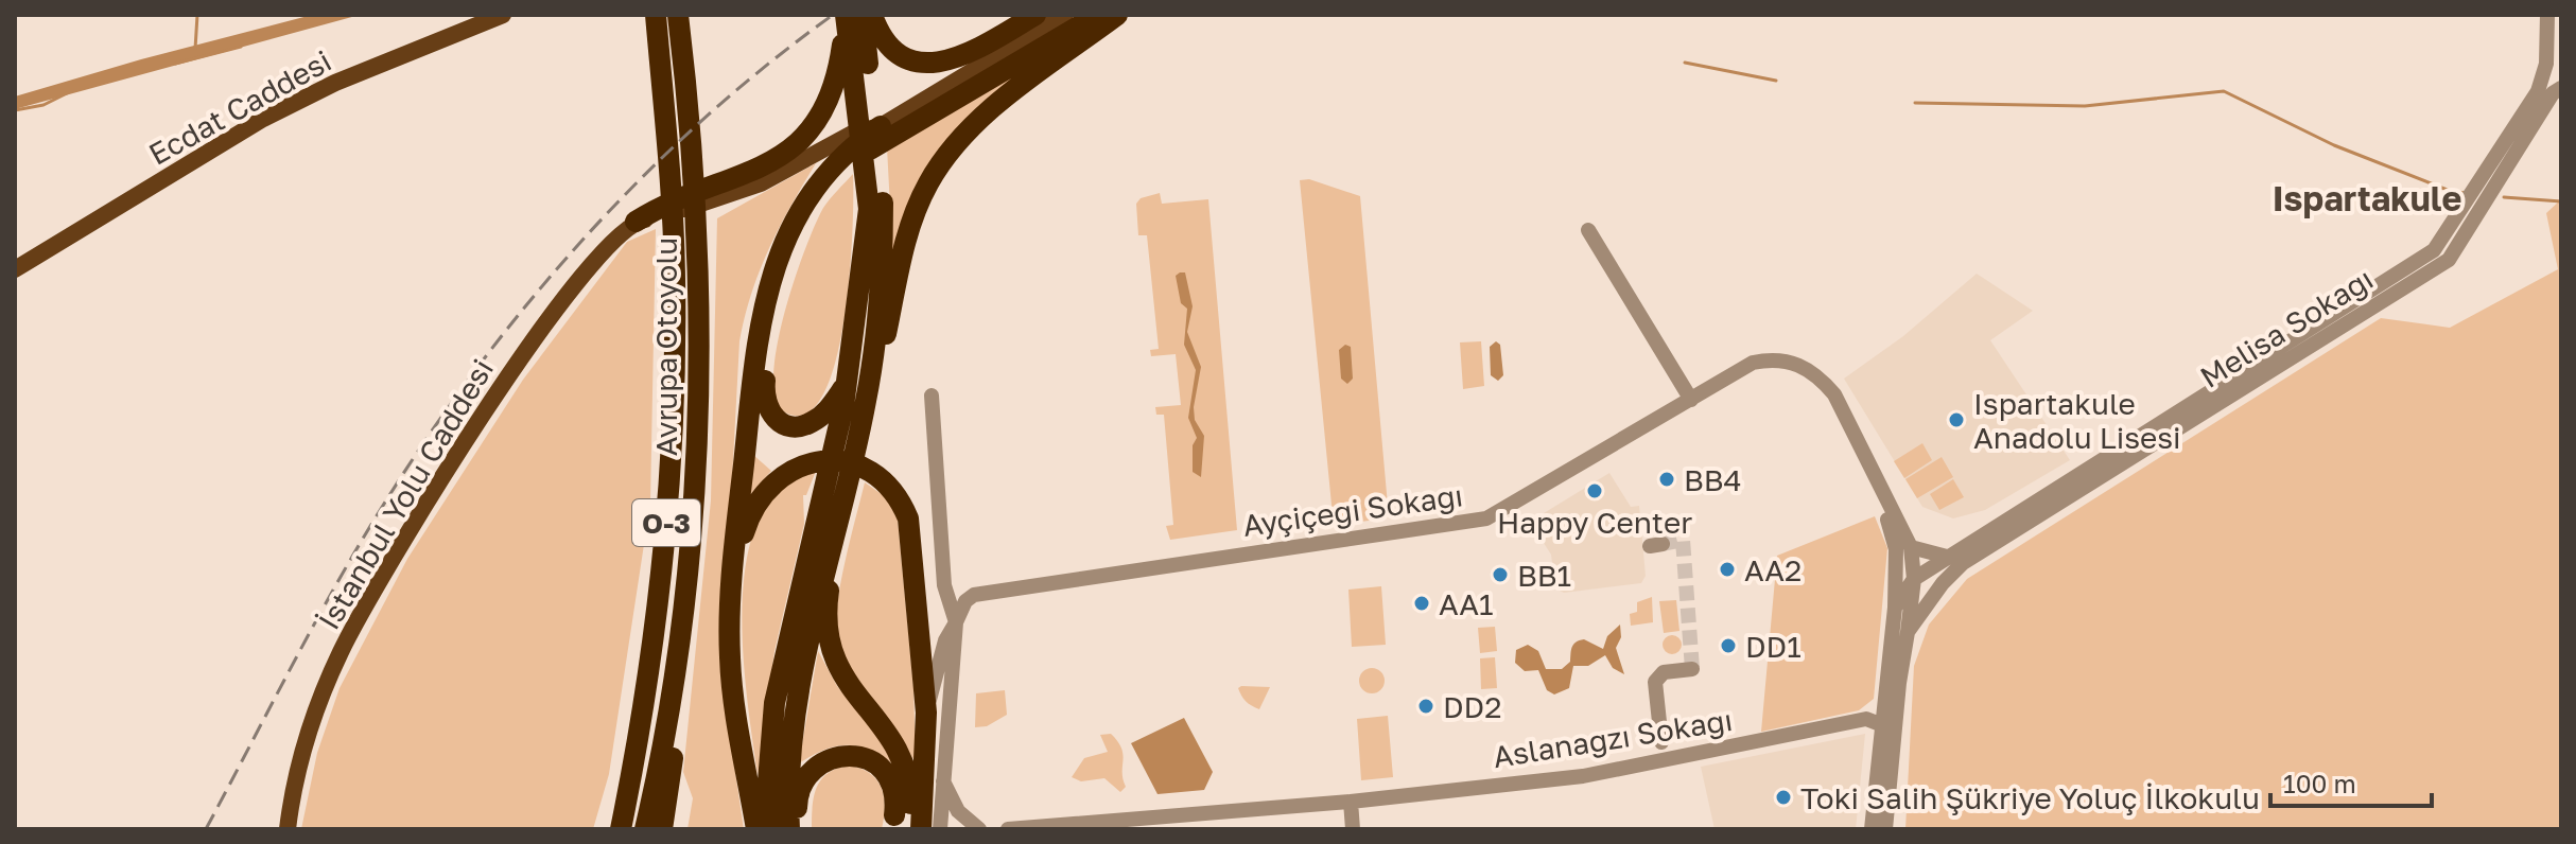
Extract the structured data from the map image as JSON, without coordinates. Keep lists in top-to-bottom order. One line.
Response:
{"streets":{"highway":["Avrupa Otoyolu","O-3"],"main road":["Ecdat Caddesi","İstanbul Yolu Caddesi"],"street":["Melisa Sokağı","Ayçiçeği Sokağı","Aslanağzı Sokağı"]},"crossings":[["Melisa Sokağı","Ayçiçeği Sokağı"]],"districts":["Ispartakule"],"places":["Ispartakule Anadolu Lisesi","BB4","Happy Center","AA2","BB1","AA1","DD1","DD2","Toki Salih Şükriye Yoluç İlkokulu"],"scale_bar":"100 m"}
